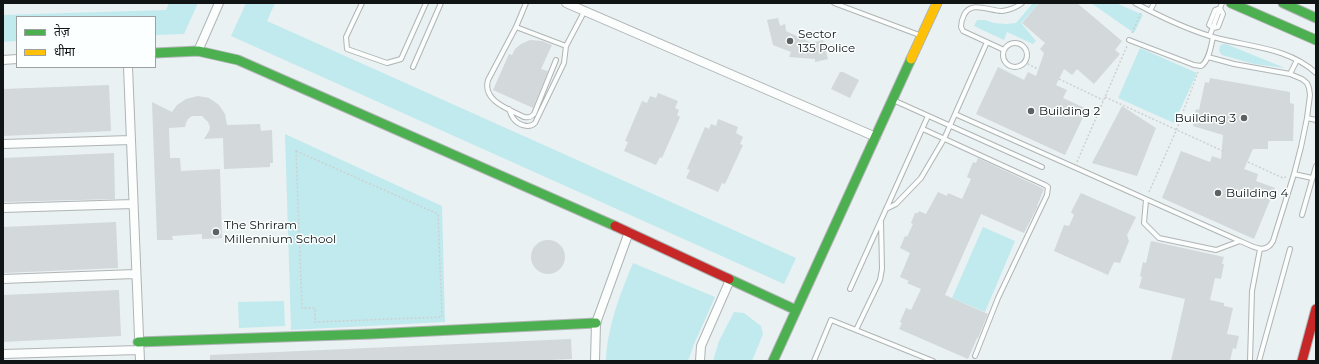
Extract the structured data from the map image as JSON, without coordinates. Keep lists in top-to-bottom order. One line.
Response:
{"places":["Sector 135 Police","Building 2","Building 3","Building 4","The Shriram Millennium School"],"legend":["तेज़","धीमा"]}
